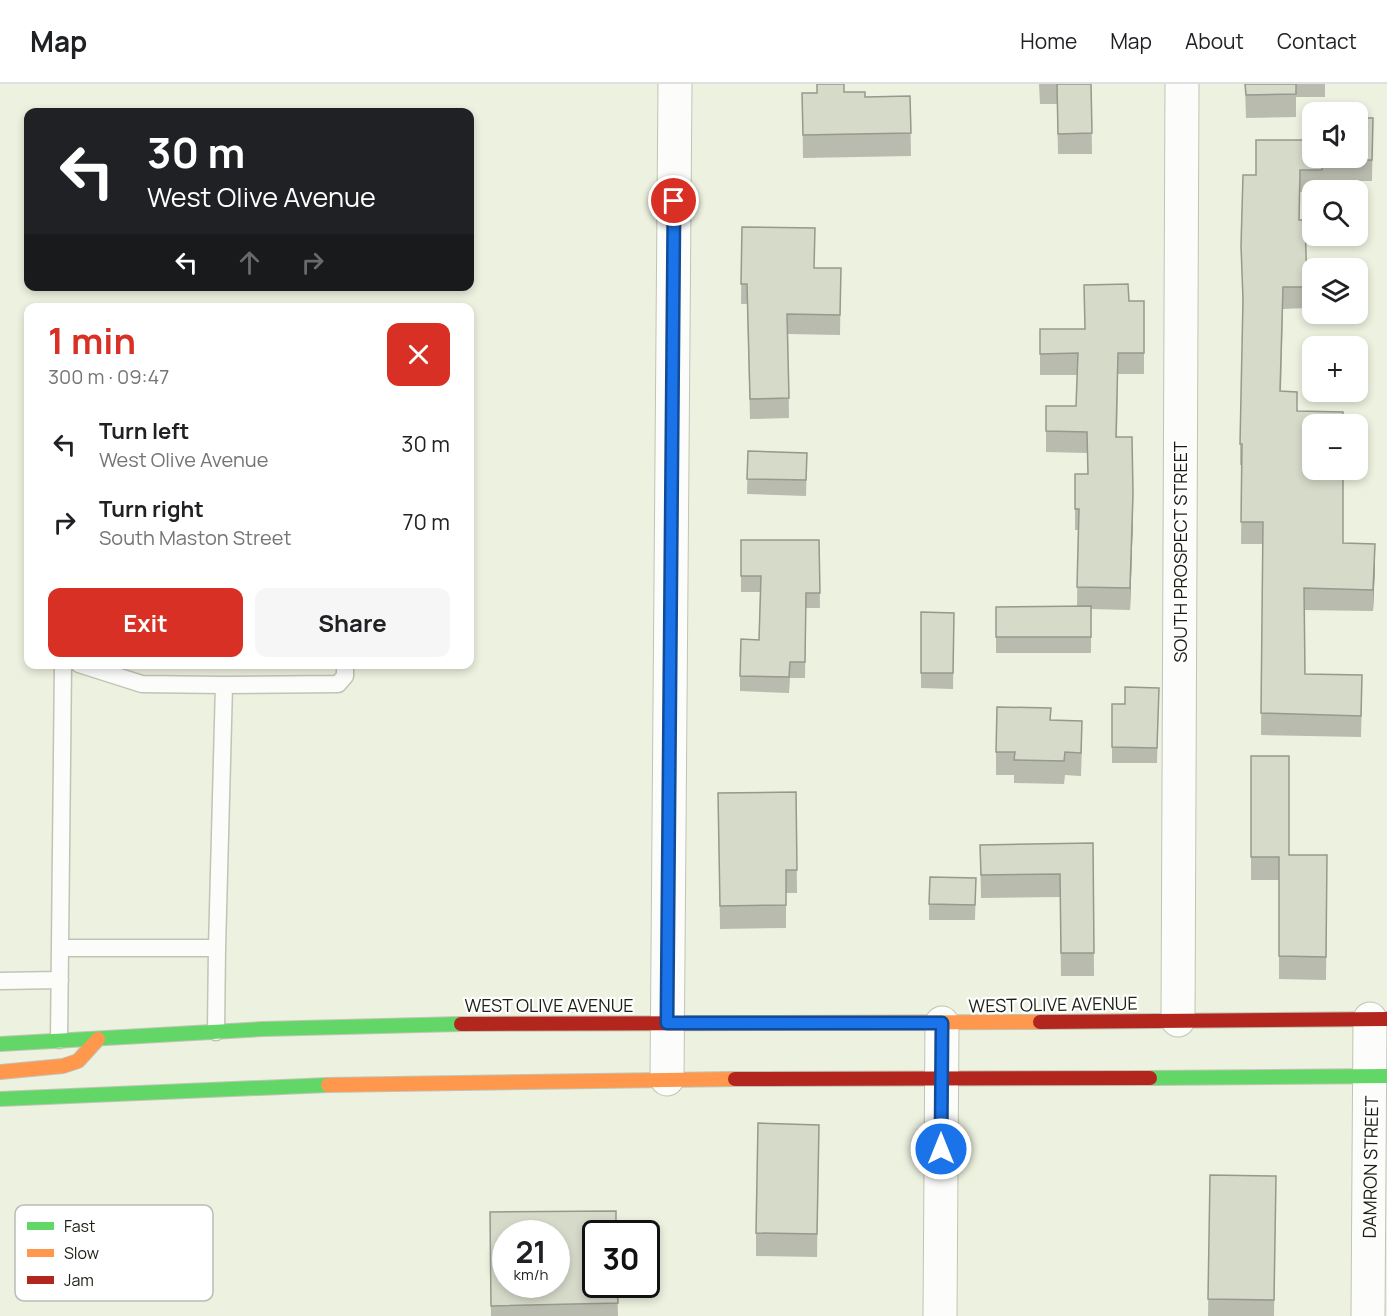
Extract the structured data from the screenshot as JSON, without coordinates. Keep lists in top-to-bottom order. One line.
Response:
{"streets":{"main road":["WEST OLIVE AVENUE"],"street":["SOUTH PROSPECT STREET","DAMRON STREET"]},"crossings":[["SOUTH PROSPECT STREET","WEST OLIVE AVENUE"],["WEST OLIVE AVENUE","DAMRON STREET"]],"legend":["Fast","Slow","Jam"],"page":{"header":"Map","nav":["Home","Map","About","Contact"],"map_buttons":["+","−"],"turn":["30 m","West Olive Avenue"],"heading":["1 min","300 m · 09:47"],"list":[{"name":"Turn left","note":"West Olive Avenue","value":"30 m"},{"name":"Turn right","note":"South Maston Street","value":"70 m"}],"buttons":["Exit","Share"],"speed":"21 km/h","limit":"30"}}
